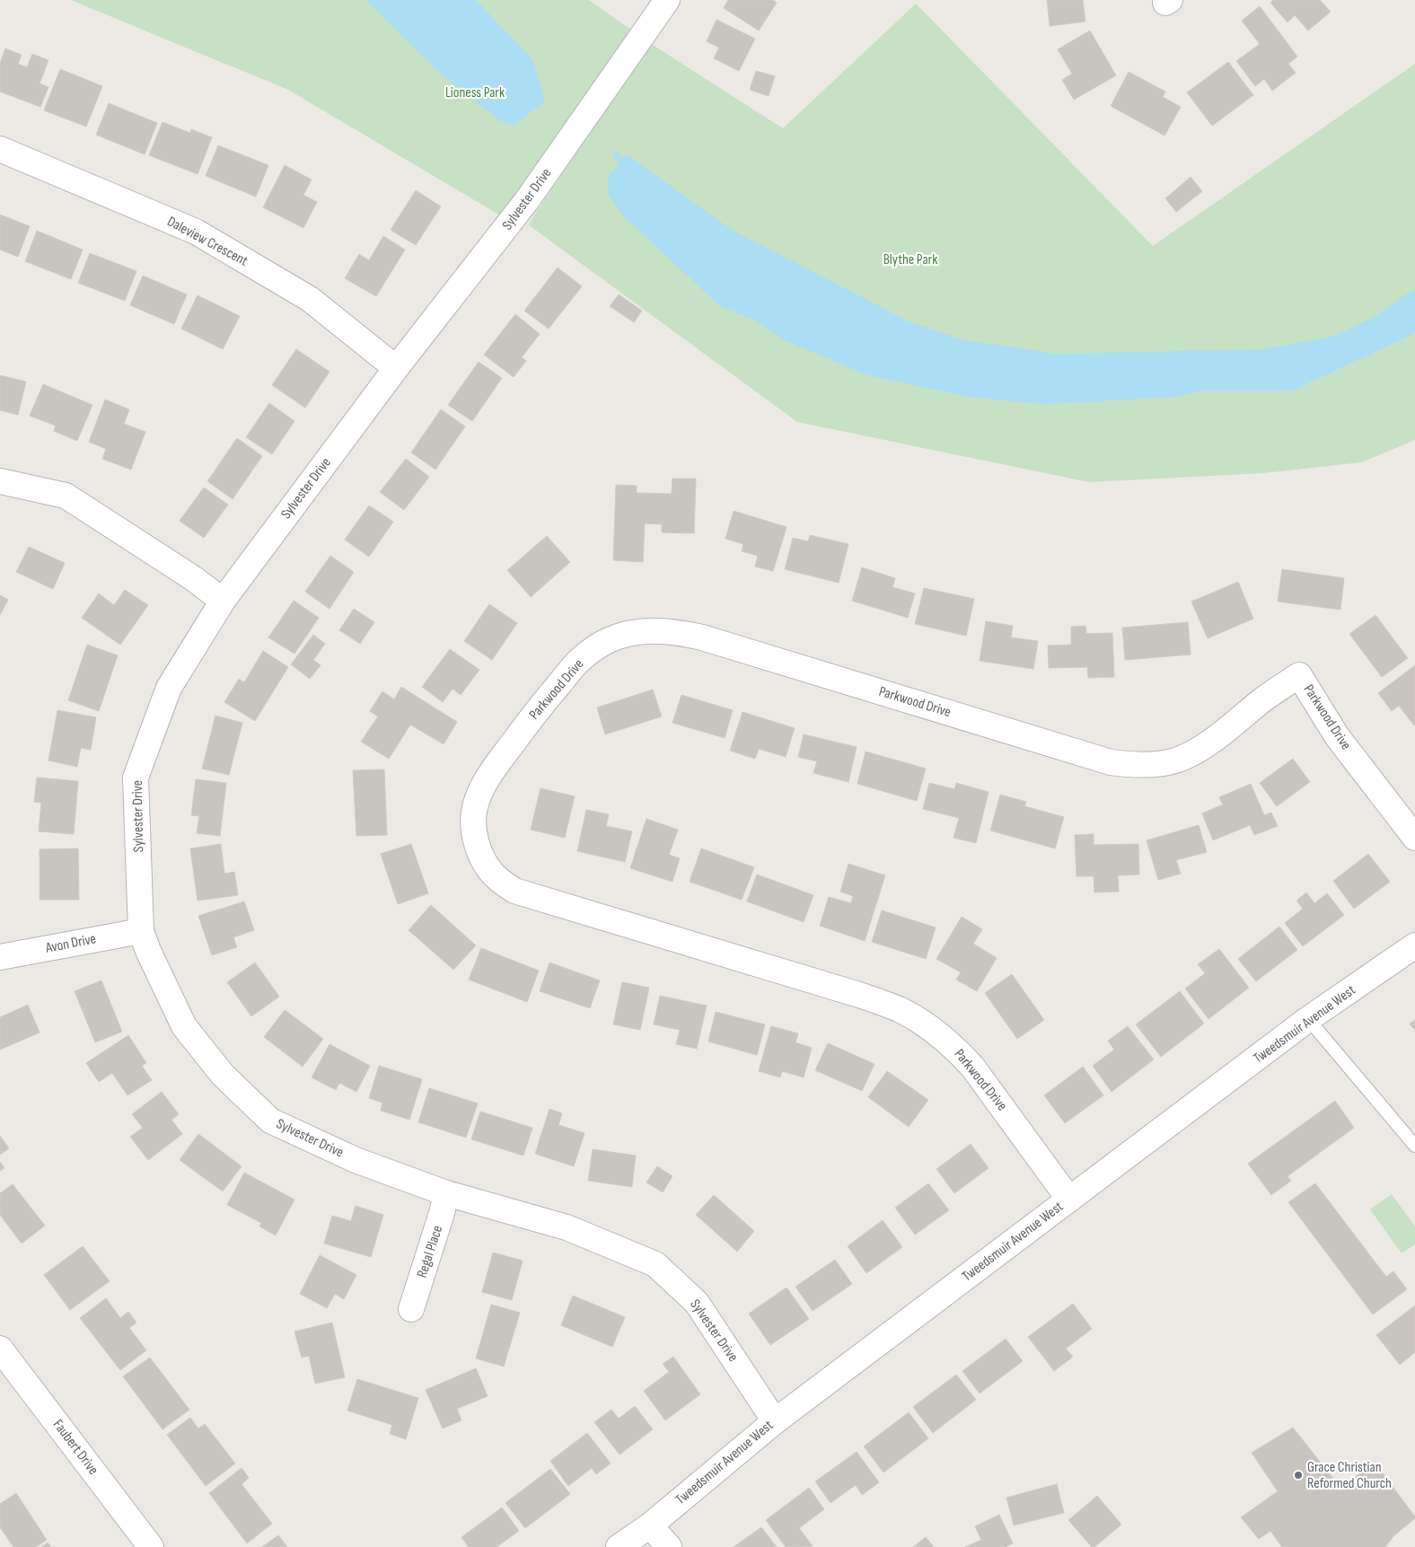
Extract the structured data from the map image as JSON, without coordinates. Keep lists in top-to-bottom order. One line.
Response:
{"streets":{"street":["Sylvester Drive","Daleview Crescent","Parkwood Drive","Avon Drive","Tweedsmuir Avenue West","Regal Place","Faubert Drive"]},"crossings":[["Sylvester Drive","Daleview Crescent"],["Sylvester Drive","Avon Drive"],["Sylvester Drive","Tweedsmuir Avenue West"],["Sylvester Drive","Regal Place"],["Parkwood Drive","Tweedsmuir Avenue West"]],"parks":["Lioness Park","Blythe Park"],"places":["Grace Christian Reformed Church"]}
